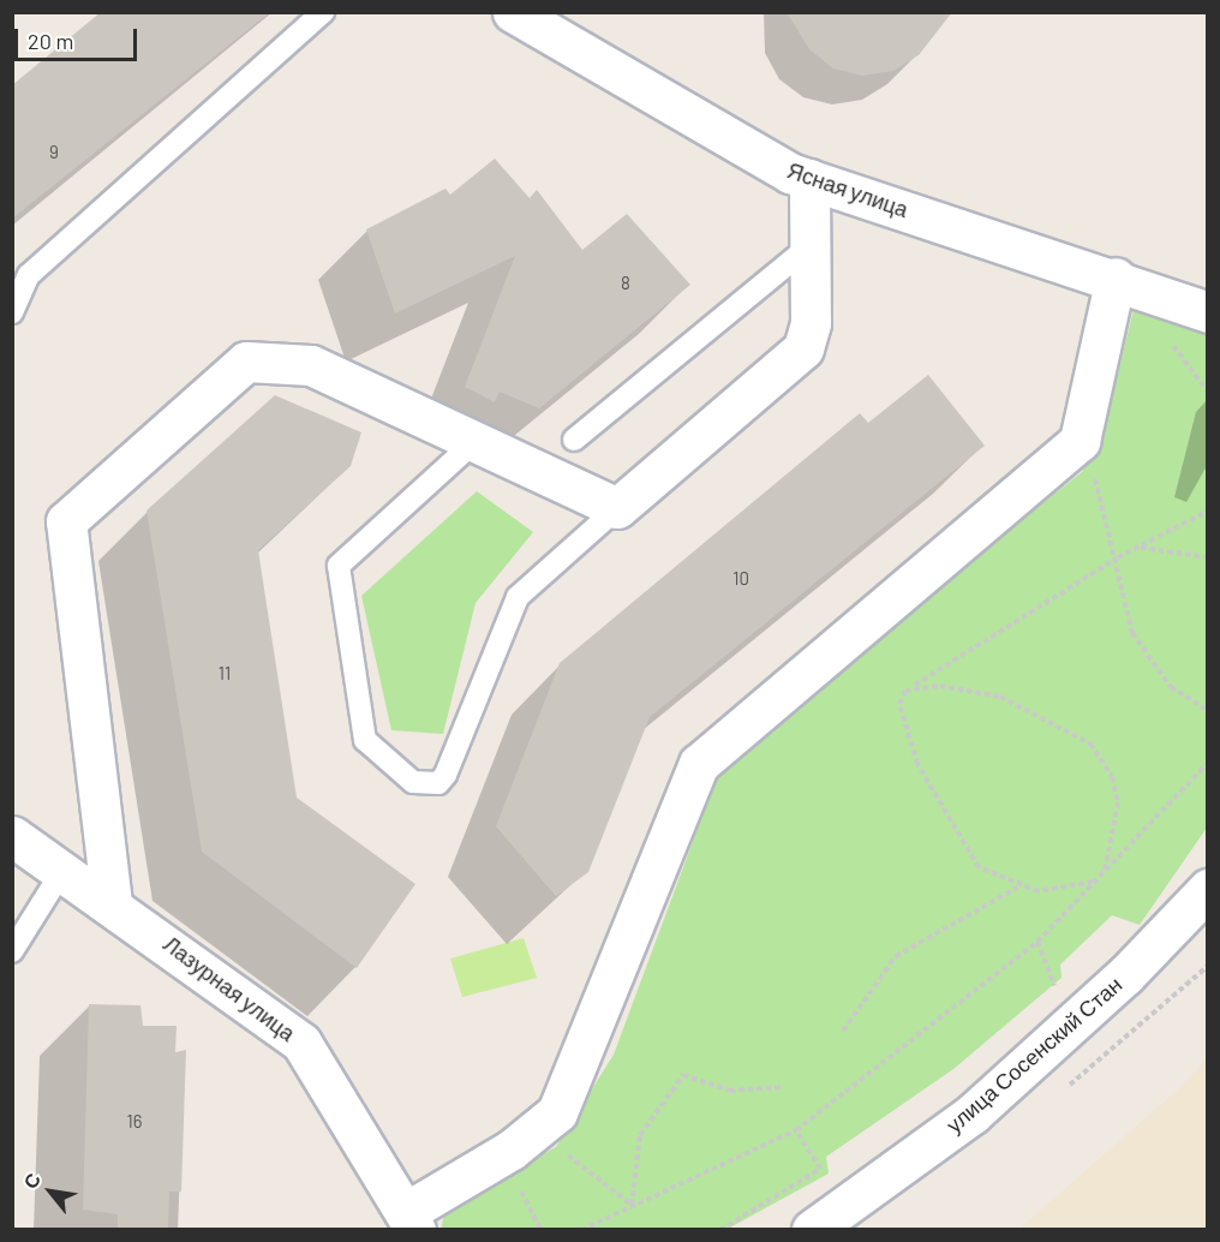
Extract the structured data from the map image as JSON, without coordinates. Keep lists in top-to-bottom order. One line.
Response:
{"streets":{"street":["Ясная улица","Лазурная улица","улица Сосенский Стан"]},"house_numbers":["9","8","10","11","16"],"scale_bar":"20 m","north":"top left"}
